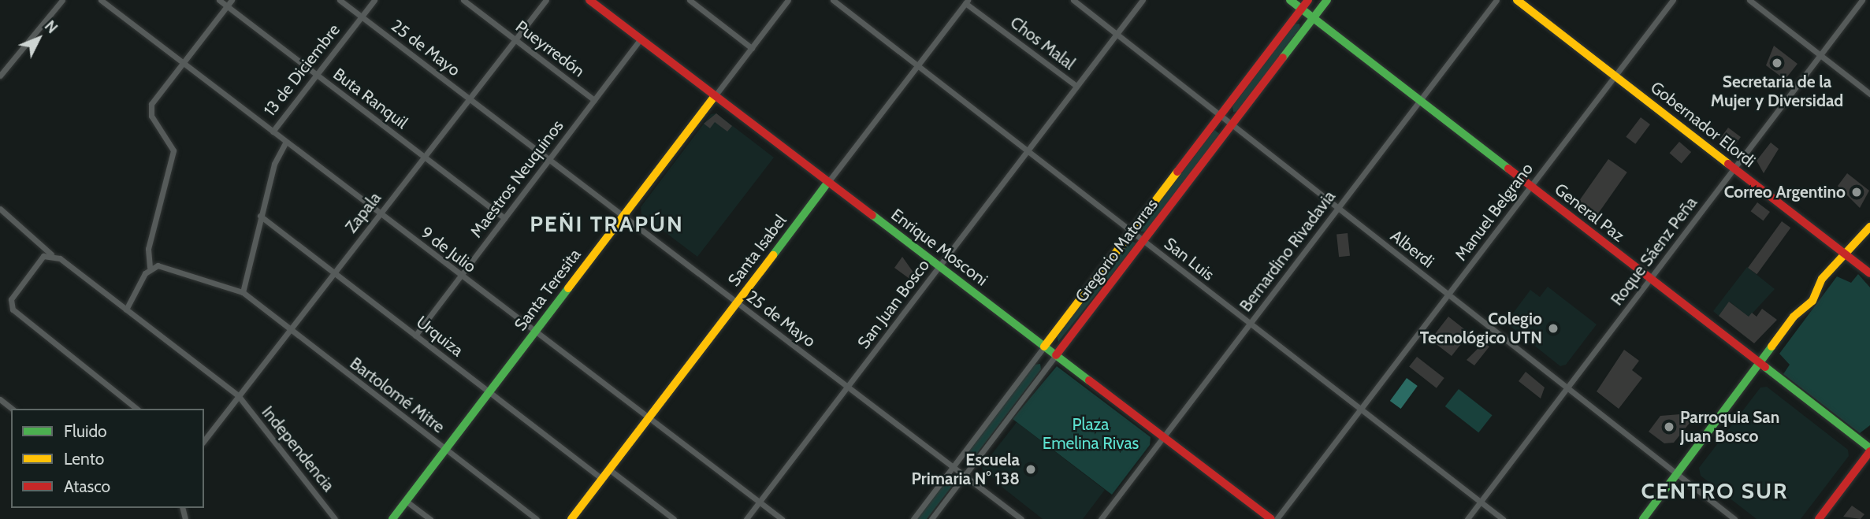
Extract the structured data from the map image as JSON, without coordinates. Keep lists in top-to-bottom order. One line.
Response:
{"streets":{"main road":["Gobernador Elordi","General Paz","Enrique Mosconi","Santa Isabel","Gregorio Matorras","Santa Teresita"],"street":["Chos Malal","25 de Mayo","Pueyrredón","13 de Diciembre","Buta Ranquil","Maestros Neuquinos","Manuel Belgrano","Zapala","Alberdi","9 de Julio","Bernardino Rivadavia","Roque Sáenz Peña","San Luis","San Juan Bosco","Urquiza","Bartolomé Mitre","Independencia"]},"crossings":[["Chos Malal","Santa Isabel"],["Chos Malal","San Juan Bosco"],["25 de Mayo","13 de Diciembre"],["25 de Mayo","Maestros Neuquinos"],["25 de Mayo","Zapala"],["25 de Mayo","Santa Isabel"],["25 de Mayo","Gregorio Matorras"],["25 de Mayo","Santa Teresita"],["25 de Mayo","San Juan Bosco"],["Pueyrredón","Maestros Neuquinos"],["Pueyrredón","Zapala"],["13 de Diciembre","Buta Ranquil"],["13 de Diciembre","9 de Julio"],["Buta Ranquil","Maestros Neuquinos"],["Buta Ranquil","Zapala"],["Gobernador Elordi","Manuel Belgrano"],["Gobernador Elordi","Roque Sáenz Peña"],["Maestros Neuquinos","Enrique Mosconi"],["Maestros Neuquinos","9 de Julio"],["Maestros Neuquinos","Urquiza"],["Manuel Belgrano","General Paz"],["Manuel Belgrano","Alberdi"],["Manuel Belgrano","San Luis"],["Zapala","9 de Julio"],["Zapala","Urquiza"],["Zapala","Bartolomé Mitre"],["Zapala","Independencia"],["General Paz","Gregorio Matorras"],["General Paz","Bernardino Rivadavia"],["General Paz","Roque Sáenz Peña"],["Enrique Mosconi","Santa Isabel"],["Enrique Mosconi","Gregorio Matorras"],["Enrique Mosconi","Bernardino Rivadavia"],["Enrique Mosconi","Santa Teresita"],["Enrique Mosconi","San Juan Bosco"],["Alberdi","Gregorio Matorras"],["Alberdi","Bernardino Rivadavia"],["Alberdi","Roque Sáenz Peña"],["Alberdi","San Juan Bosco"],["9 de Julio","Santa Isabel"],["9 de Julio","Santa Teresita"],["9 de Julio","San Juan Bosco"],["Santa Isabel","San Luis"],["Santa Isabel","Urquiza"],["Gregorio Matorras","San Luis"],["Bernardino Rivadavia","San Luis"],["Roque Sáenz Peña","San Luis"],["San Luis","San Juan Bosco"],["Santa Teresita","Urquiza"],["Santa Teresita","Bartolomé Mitre"]],"districts":["PEÑI TRAPÚN","CENTRO SUR"],"parks":["Plaza Emelina Rivas"],"places":["Secretaria de la Mujer y Diversidad","Correo Argentino","Colegio Tecnológico UTN","Parroquia San Juan Bosco","Escuela Primaria N° 138"],"legend":["Fluido","Lento","Atasco"],"north":"top right"}
